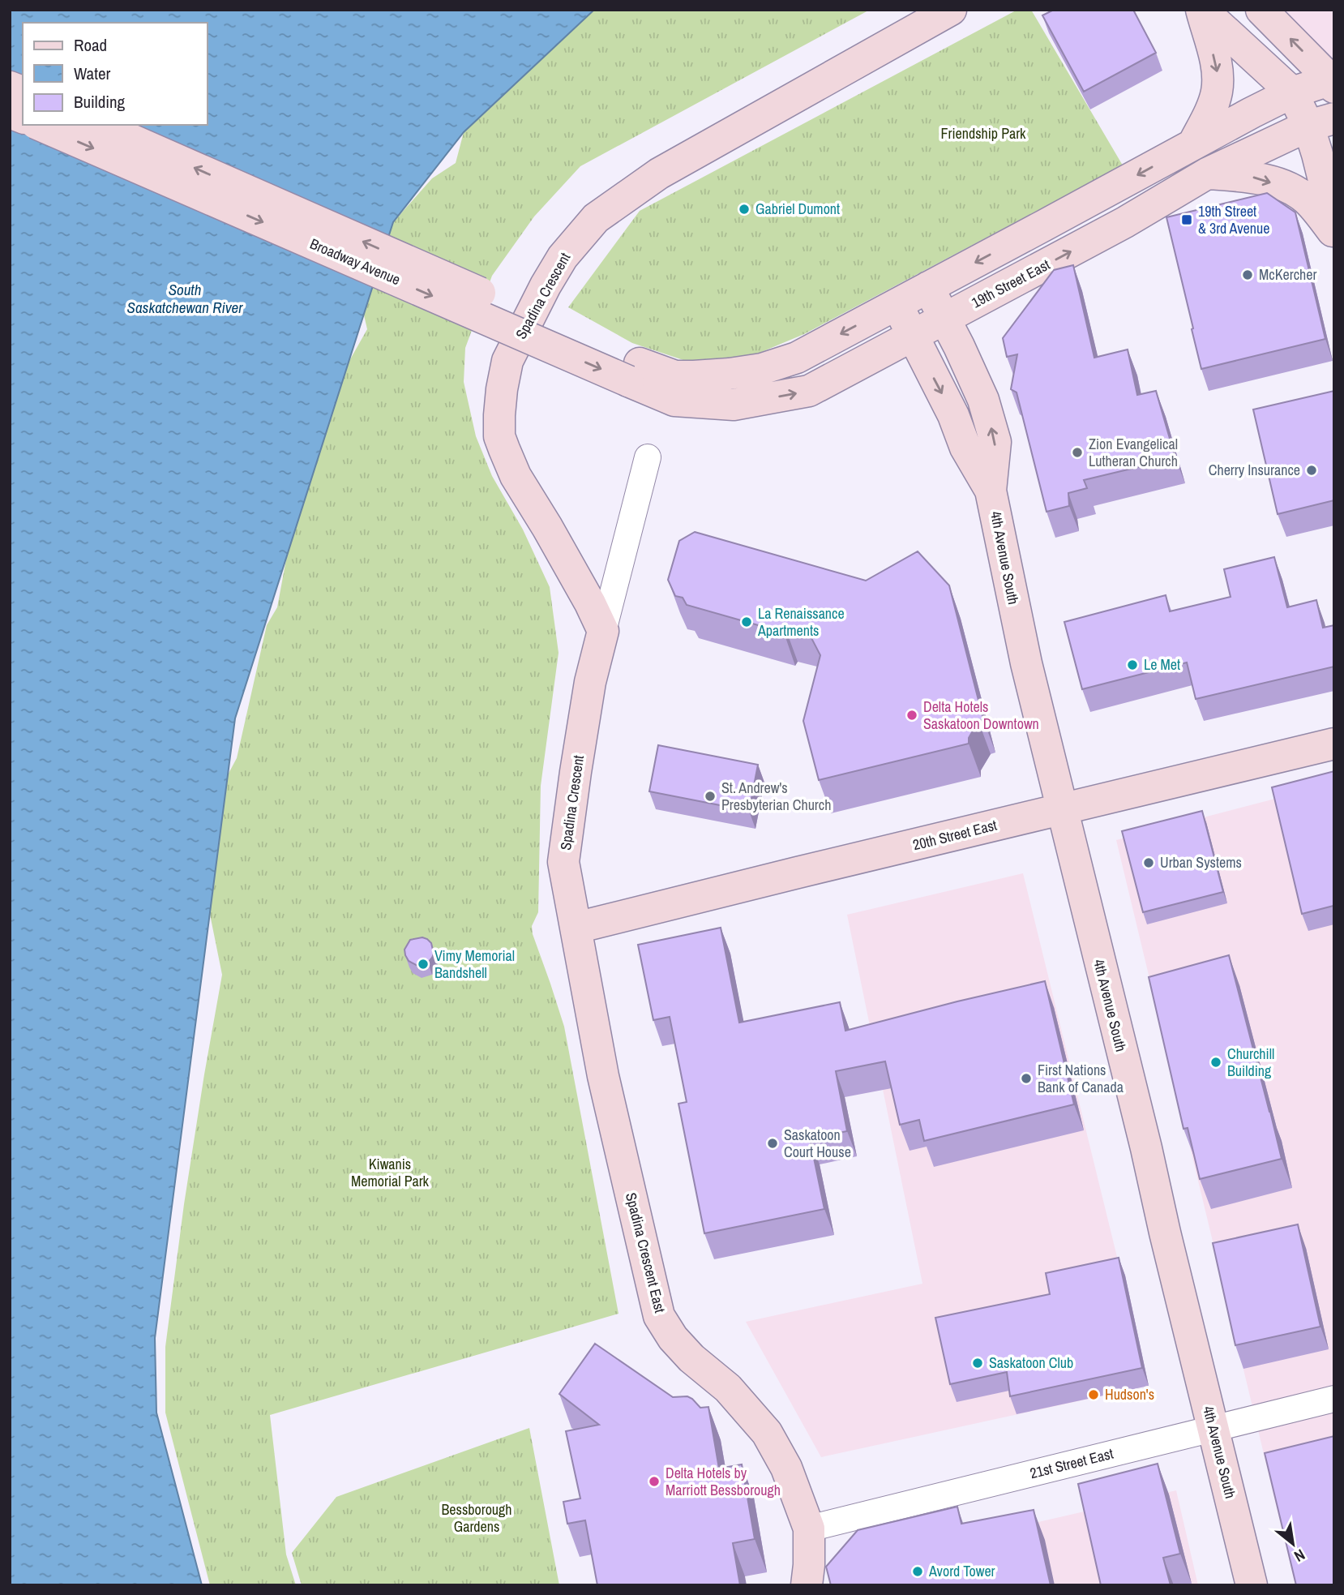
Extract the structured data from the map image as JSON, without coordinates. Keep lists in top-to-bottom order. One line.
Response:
{"streets":{"main road":["Broadway Avenue","19th Street East","Spadina Crescent","4th Avenue South","20th Street East","Spadina Crescent East"],"street":["21st Street East"]},"crossings":[["Broadway Avenue","19th Street East"],["Broadway Avenue","4th Avenue South"],["19th Street East","4th Avenue South"],["Spadina Crescent","20th Street East"],["Spadina Crescent","Spadina Crescent East"],["4th Avenue South","20th Street East"],["4th Avenue South","21st Street East"],["Spadina Crescent East","21st Street East"]],"water":["South Saskatchewan River"],"parks":["Friendship Park","Kiwanis Memorial Park","Bessborough Gardens"],"places":{"other":["Gabriel Dumont","McKercher","Zion Evangelical Lutheran Church","Cherry Insurance","La Renaissance Apartments","Le Met","Delta Hotels Saskatoon Downtown","St. Andrew's Presbyterian Church","Urban Systems","Vimy Memorial Bandshell","Churchill Building","First Nations Bank of Canada","Saskatoon Court House","Saskatoon Club","Hudson's","Delta Hotels by Marriott Bessborough","Avord Tower"],"transit":["19th Street & 3rd Avenue"]},"legend":["Road","Water","Building"],"north":"bottom right"}
